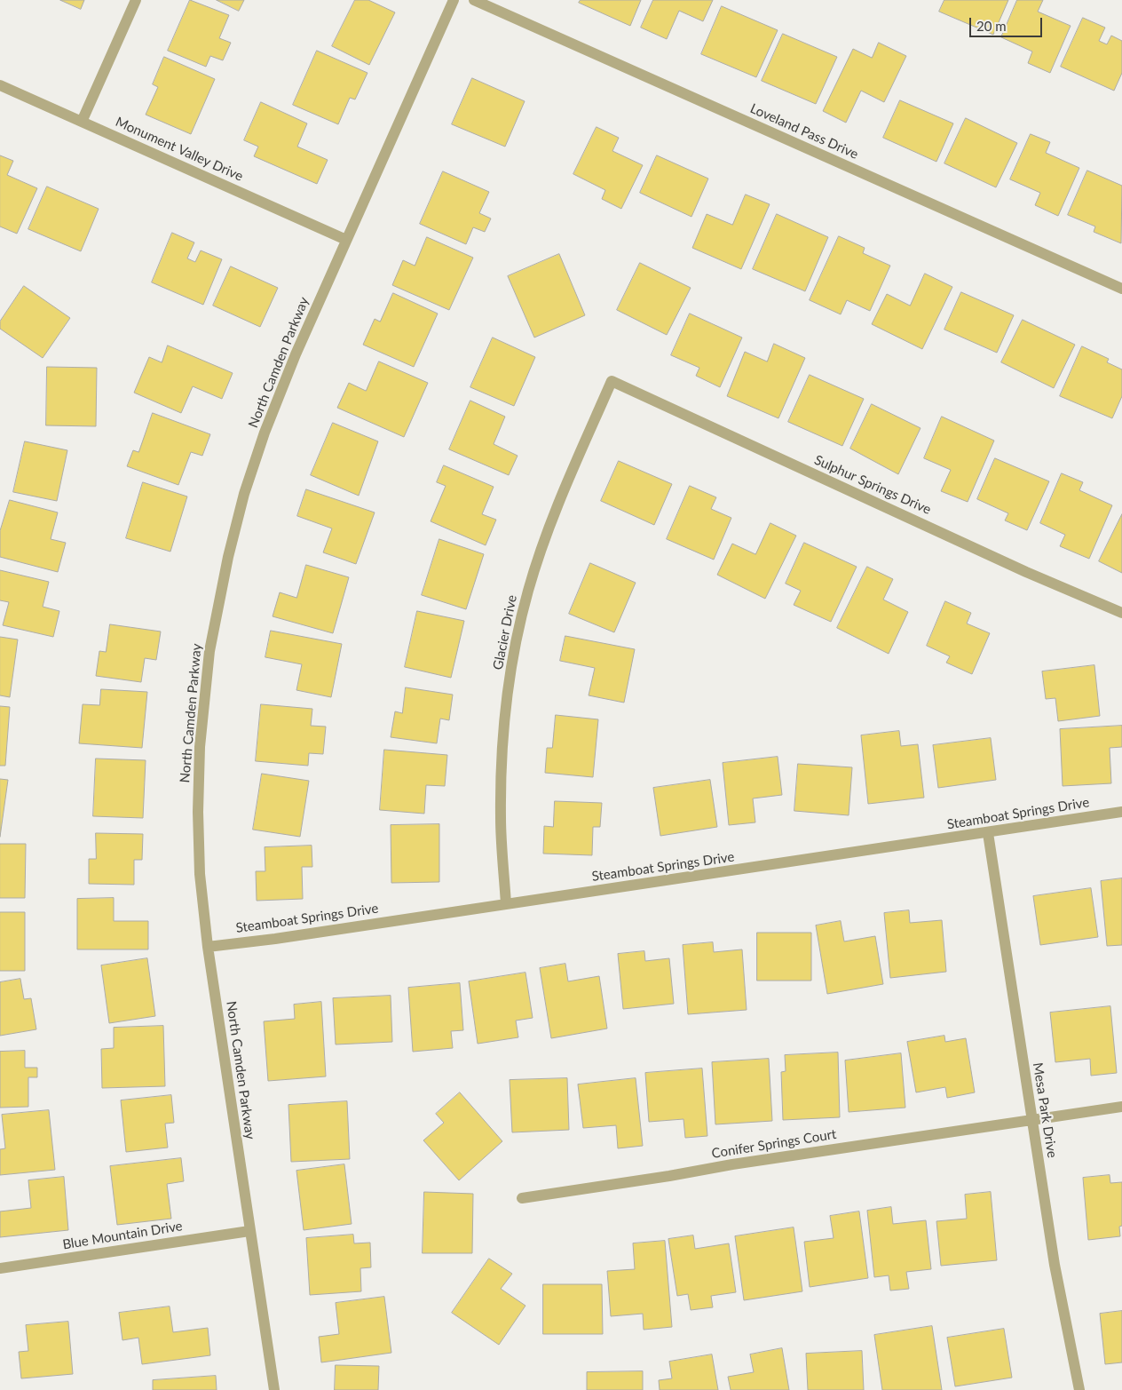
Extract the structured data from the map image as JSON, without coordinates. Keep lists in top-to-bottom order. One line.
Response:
{"streets":{"street":["Loveland Pass Drive","Monument Valley Drive","North Camden Parkway","Sulphur Springs Drive","Glacier Drive","Steamboat Springs Drive","Mesa Park Drive","Conifer Springs Court","Blue Mountain Drive"]},"crossings":[["Monument Valley Drive","North Camden Parkway"],["North Camden Parkway","Steamboat Springs Drive"],["North Camden Parkway","Blue Mountain Drive"],["Sulphur Springs Drive","Glacier Drive"],["Glacier Drive","Steamboat Springs Drive"],["Steamboat Springs Drive","Mesa Park Drive"],["Mesa Park Drive","Conifer Springs Court"]],"scale_bar":"20 m"}
